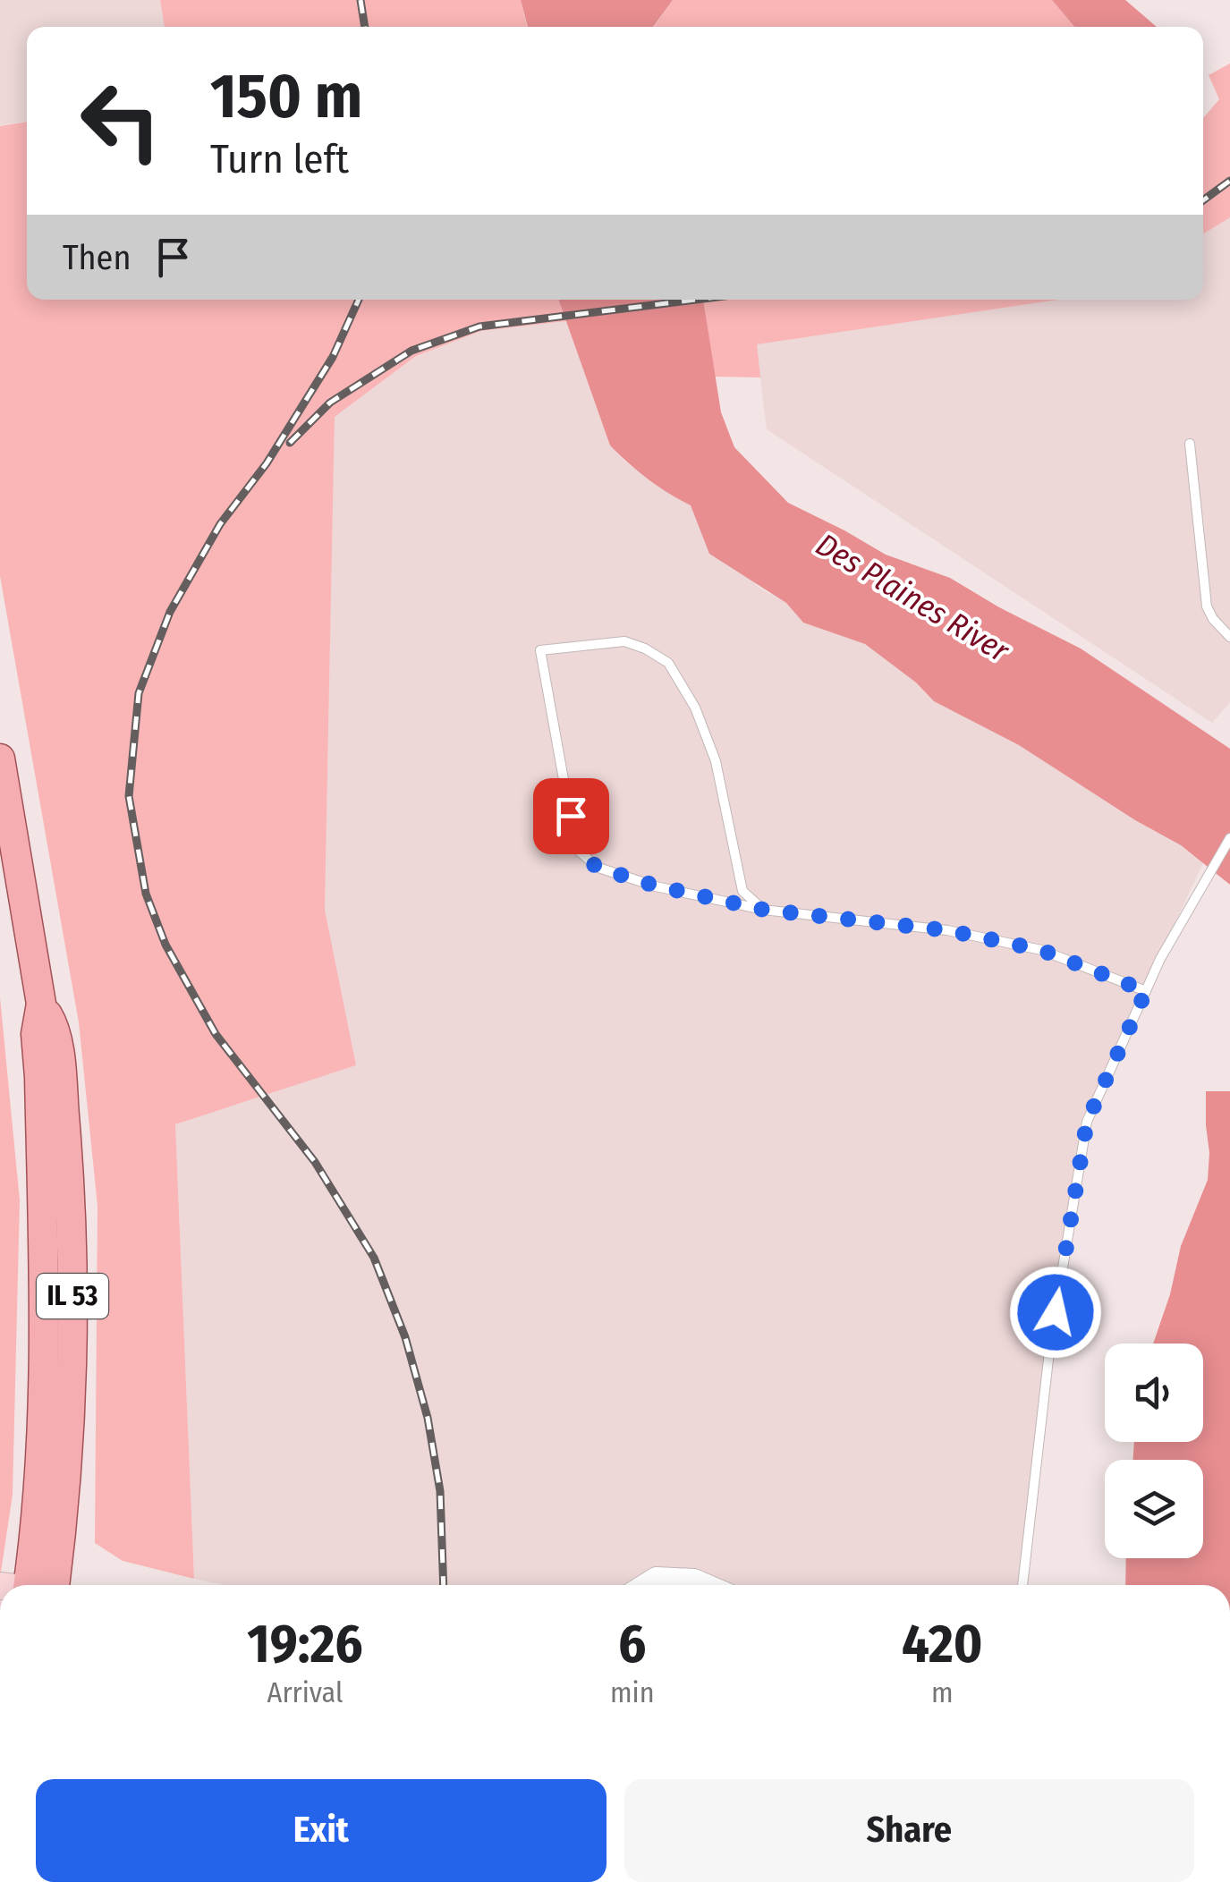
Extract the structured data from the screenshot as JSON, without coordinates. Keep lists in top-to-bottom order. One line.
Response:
{"streets":{"main road":["IL 53"]},"water":["Des Plaines River"],"page":{"turn":["150 m","Turn left"],"then":"Then","eta":["19:26","Arrival","6","min","420","m"],"buttons":["Exit","Share"]}}
